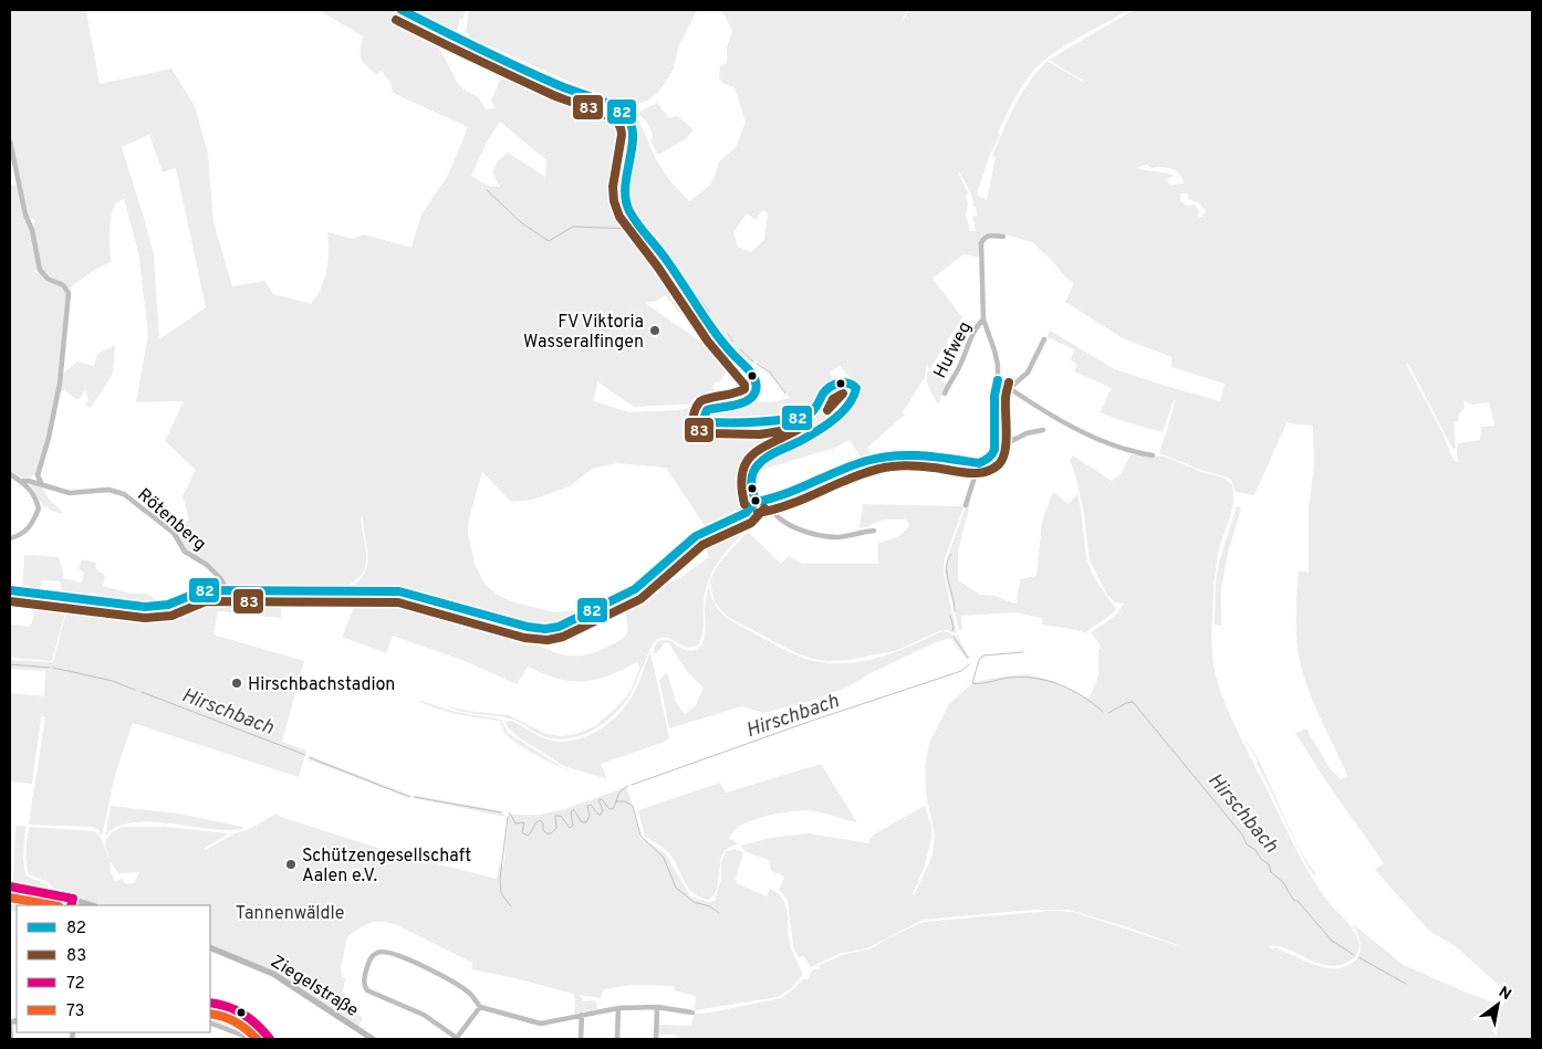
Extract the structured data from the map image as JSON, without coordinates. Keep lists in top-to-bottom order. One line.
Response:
{"streets":{"main road":["Ziegelstraße"],"street":["Hufweg","Rötenberg"]},"water":["Hirschbach"],"parks":["Tannenwäldle"],"places":["FV Viktoria Wasseralfingen","Hirschbachstadion","Schützengesellschaft Aalen e.V."],"lines":["transit line 82","transit line 83","transit line 72","transit line 73"],"legend":["82","83","72","73"],"north":"top right"}
